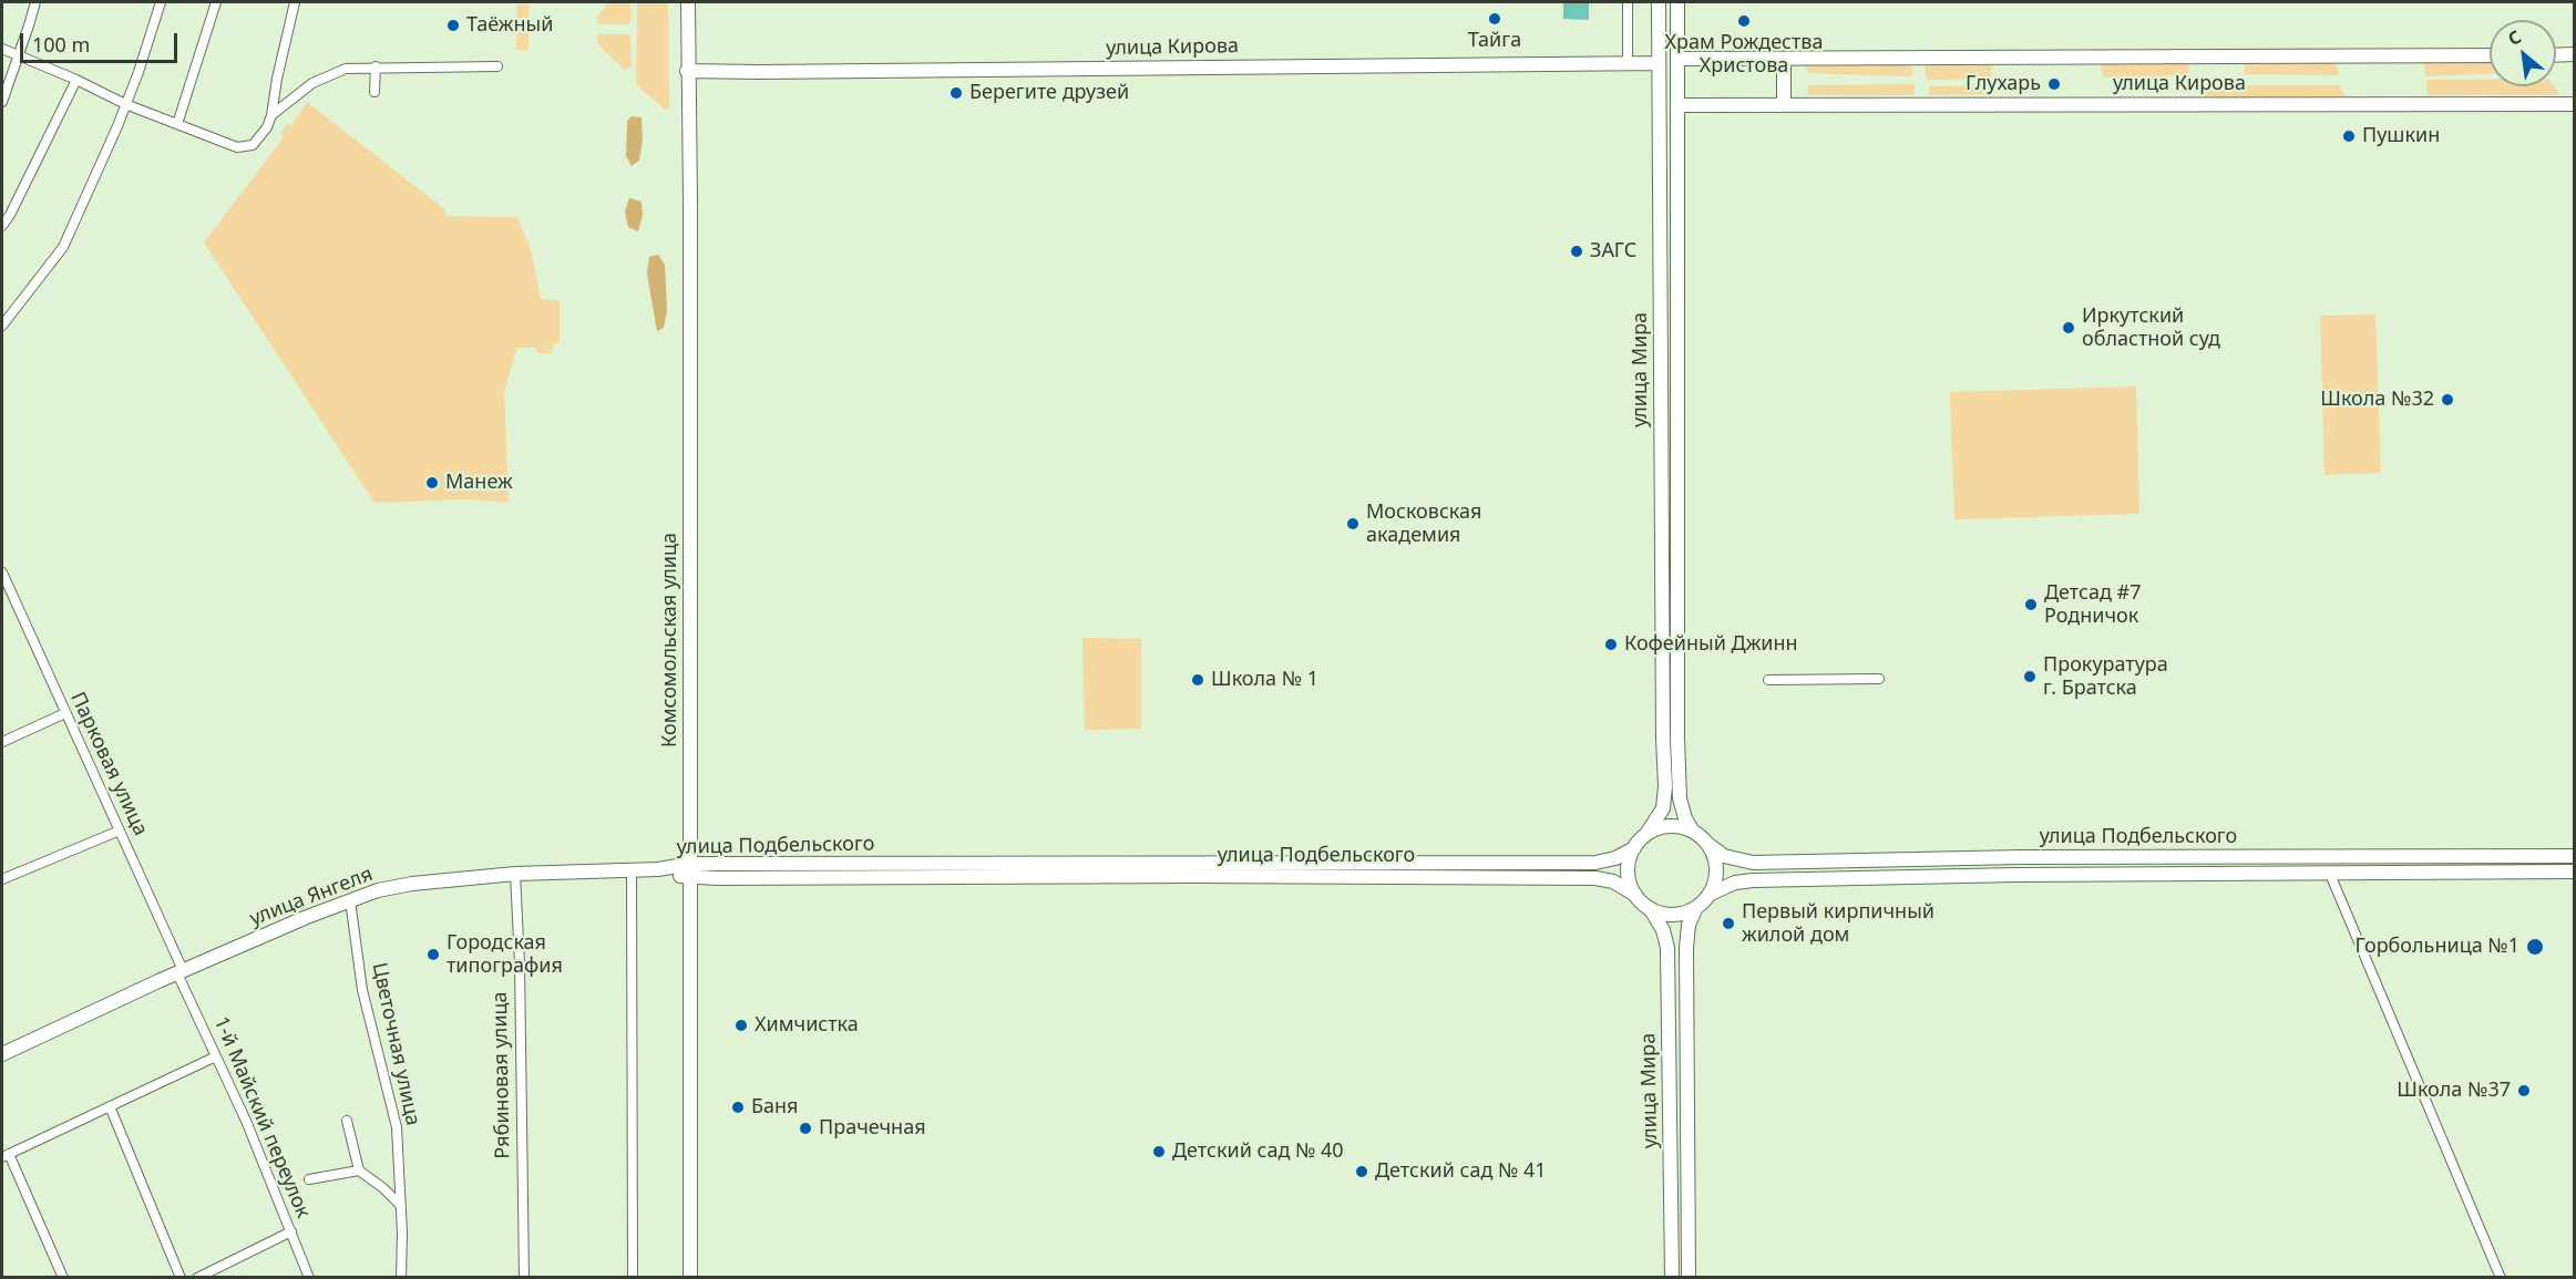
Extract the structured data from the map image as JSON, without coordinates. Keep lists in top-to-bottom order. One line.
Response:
{"streets":{"main road":["улица Кирова","улица Мира","Комсомольская улица","улица Подбельского","улица Янгеля"],"street":["Парковая улица","Цветочная улица","Рябиновая улица","1-й Майский переулок"]},"crossings":[["улица Кирова","улица Мира"],["улица Кирова","Комсомольская улица"],["улица Мира","улица Подбельского"],["Комсомольская улица","улица Подбельского"],["Парковая улица","улица Янгеля"],["Парковая улица","1-й Майский переулок"],["улица Подбельского","улица Янгеля"],["улица Янгеля","Цветочная улица"],["улица Янгеля","Рябиновая улица"],["улица Янгеля","1-й Майский переулок"]],"places":["Тайга","Храм Рождества Христова","Таёжный","Глухарь","Берегите друзей","Пушкин","ЗАГС","Иркутский областной суд","Школа №32","Манеж","Московская академия","Детсад #7 Родничок","Кофейный Джинн","Прокуратура г. Братска","Школа № 1","Первый кирпичный жилой дом","Горбольница №1","Городская типография","Химчистка","Школа №37","Баня","Прачечная","Детский сад № 40","Детский сад № 41"],"scale_bar":"100 m","north":"top left"}
